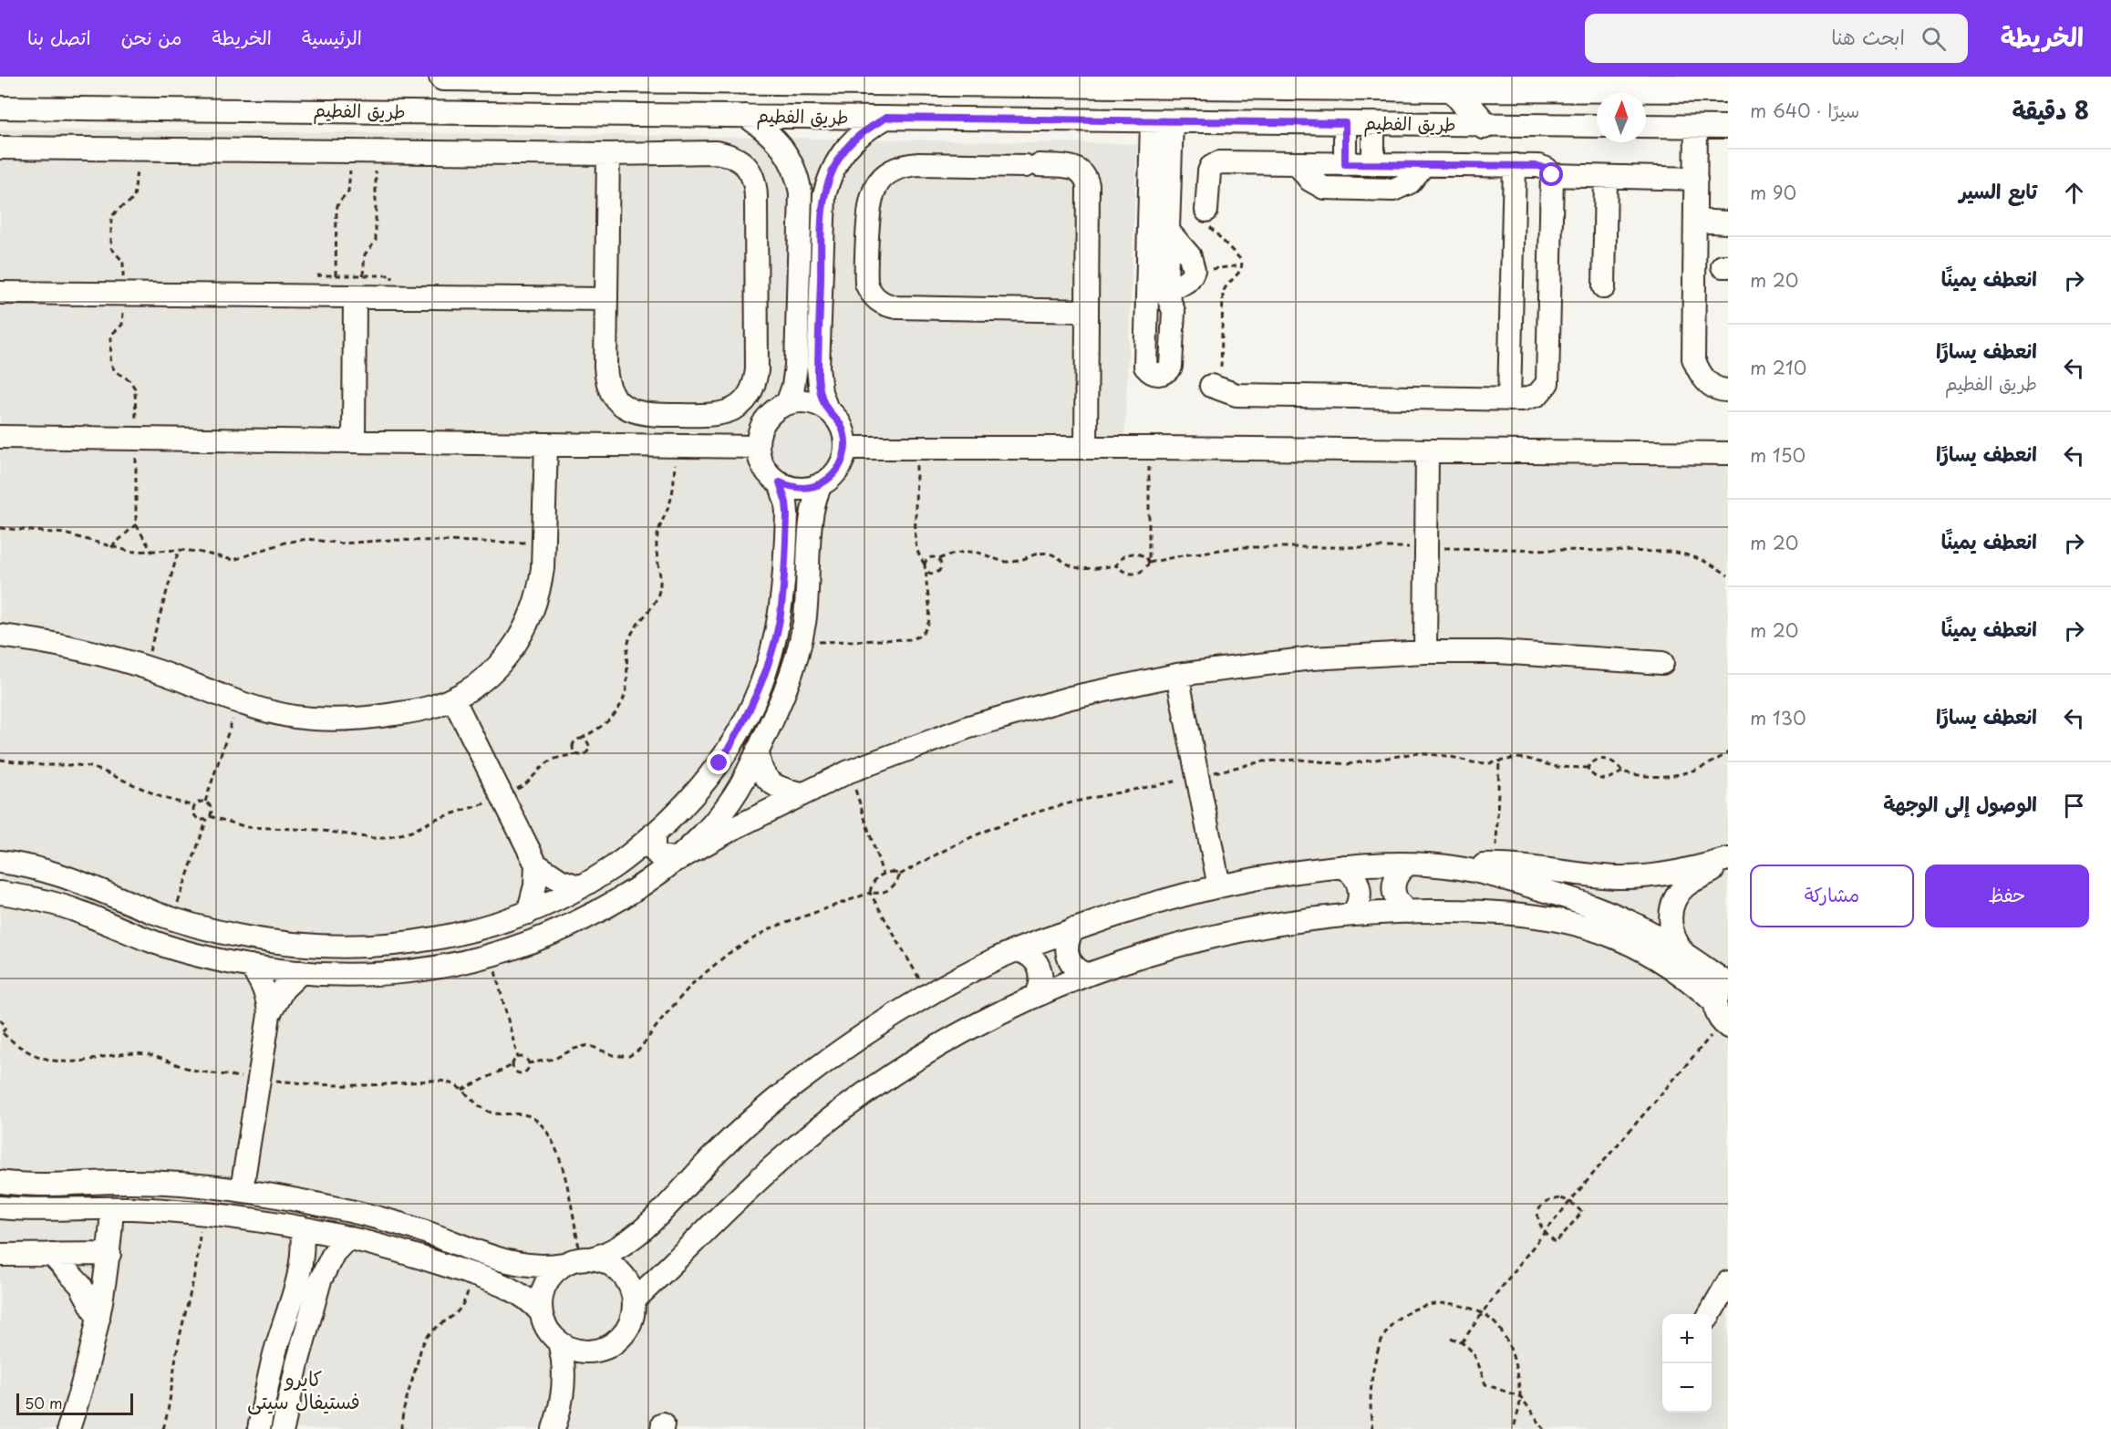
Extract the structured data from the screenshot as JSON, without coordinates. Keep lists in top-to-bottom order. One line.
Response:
{"streets":{"street":["طريق الفطيم"]},"districts":["كايرو فستيفال سيتى"],"scale_bar":"50 m","north":"top","page":{"header":"الخريطة","search":"ابحث هنا","nav":["الرئيسية","الخريطة","من نحن","اتصل بنا"],"heading":["8 دقيقة","سيرًا · 640 m"],"list":[["تابع السير","90 m"],["انعطف يمينًا","20 m"],["انعطف يسارًا","طريق الفطيم","210 m"],["انعطف يسارًا","150 m"],["انعطف يمينًا","20 m"],["انعطف يمينًا","20 m"],["انعطف يسارًا","130 m"],"الوصول إلى الوجهة"],"buttons":["حفظ","مشاركة"],"map_buttons":["+","−"],"scale":"50 m"}}
